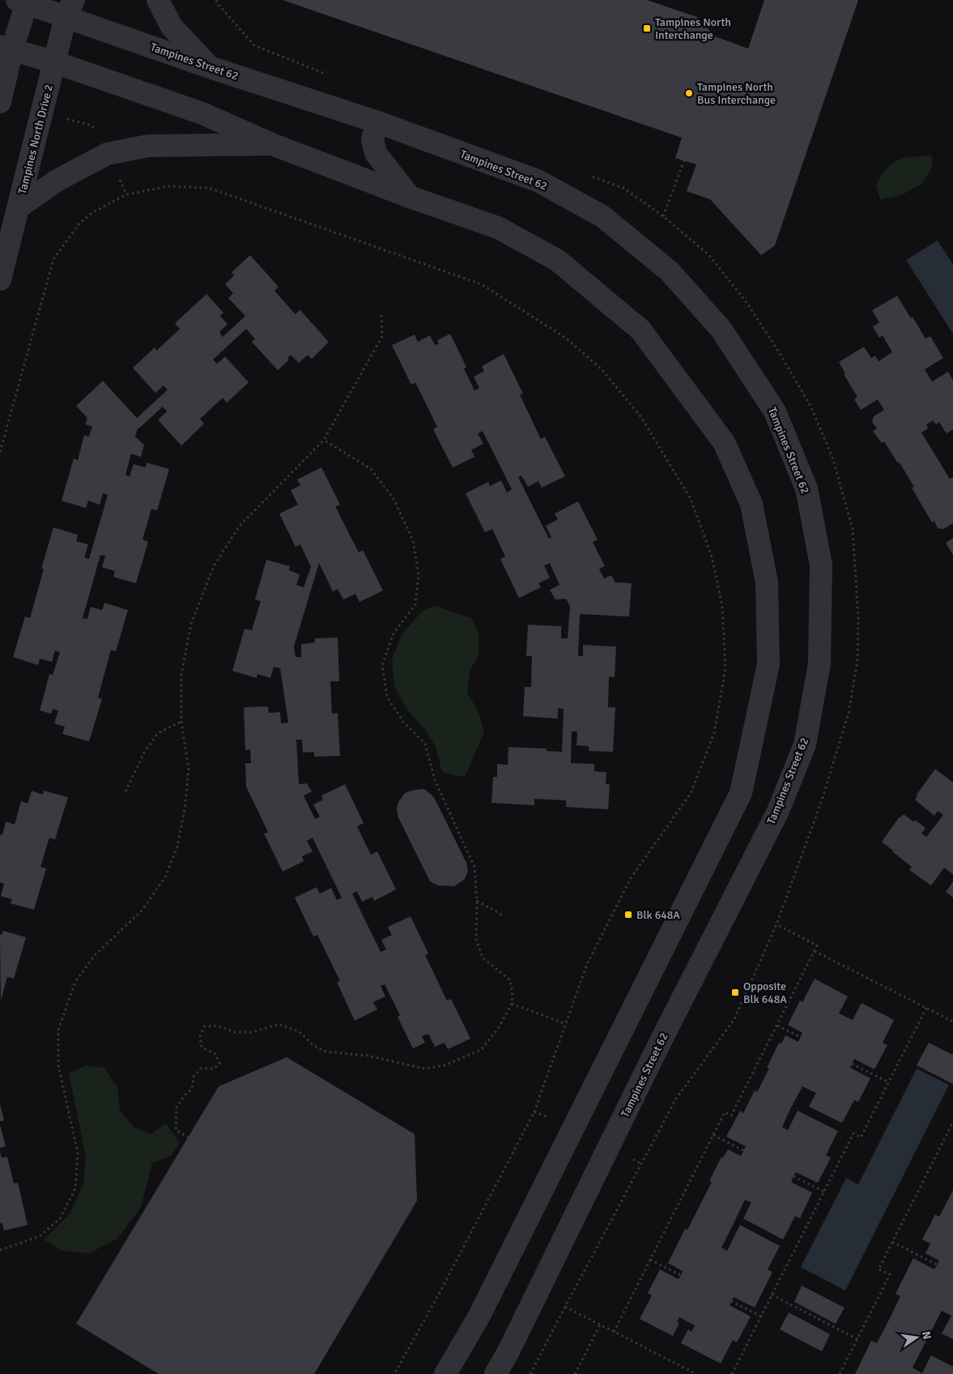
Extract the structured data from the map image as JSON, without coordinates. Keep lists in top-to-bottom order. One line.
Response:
{"streets":{"street":["Tampines Street 62","Tampines North Drive 2"]},"crossings":[["Tampines Street 62","Tampines North Drive 2"]],"places":{"transit":["Tampines North Interchange","Blk 648A","Opposite Blk 648A"],"other":["Tampines North Bus Interchange"]},"north":"right"}
